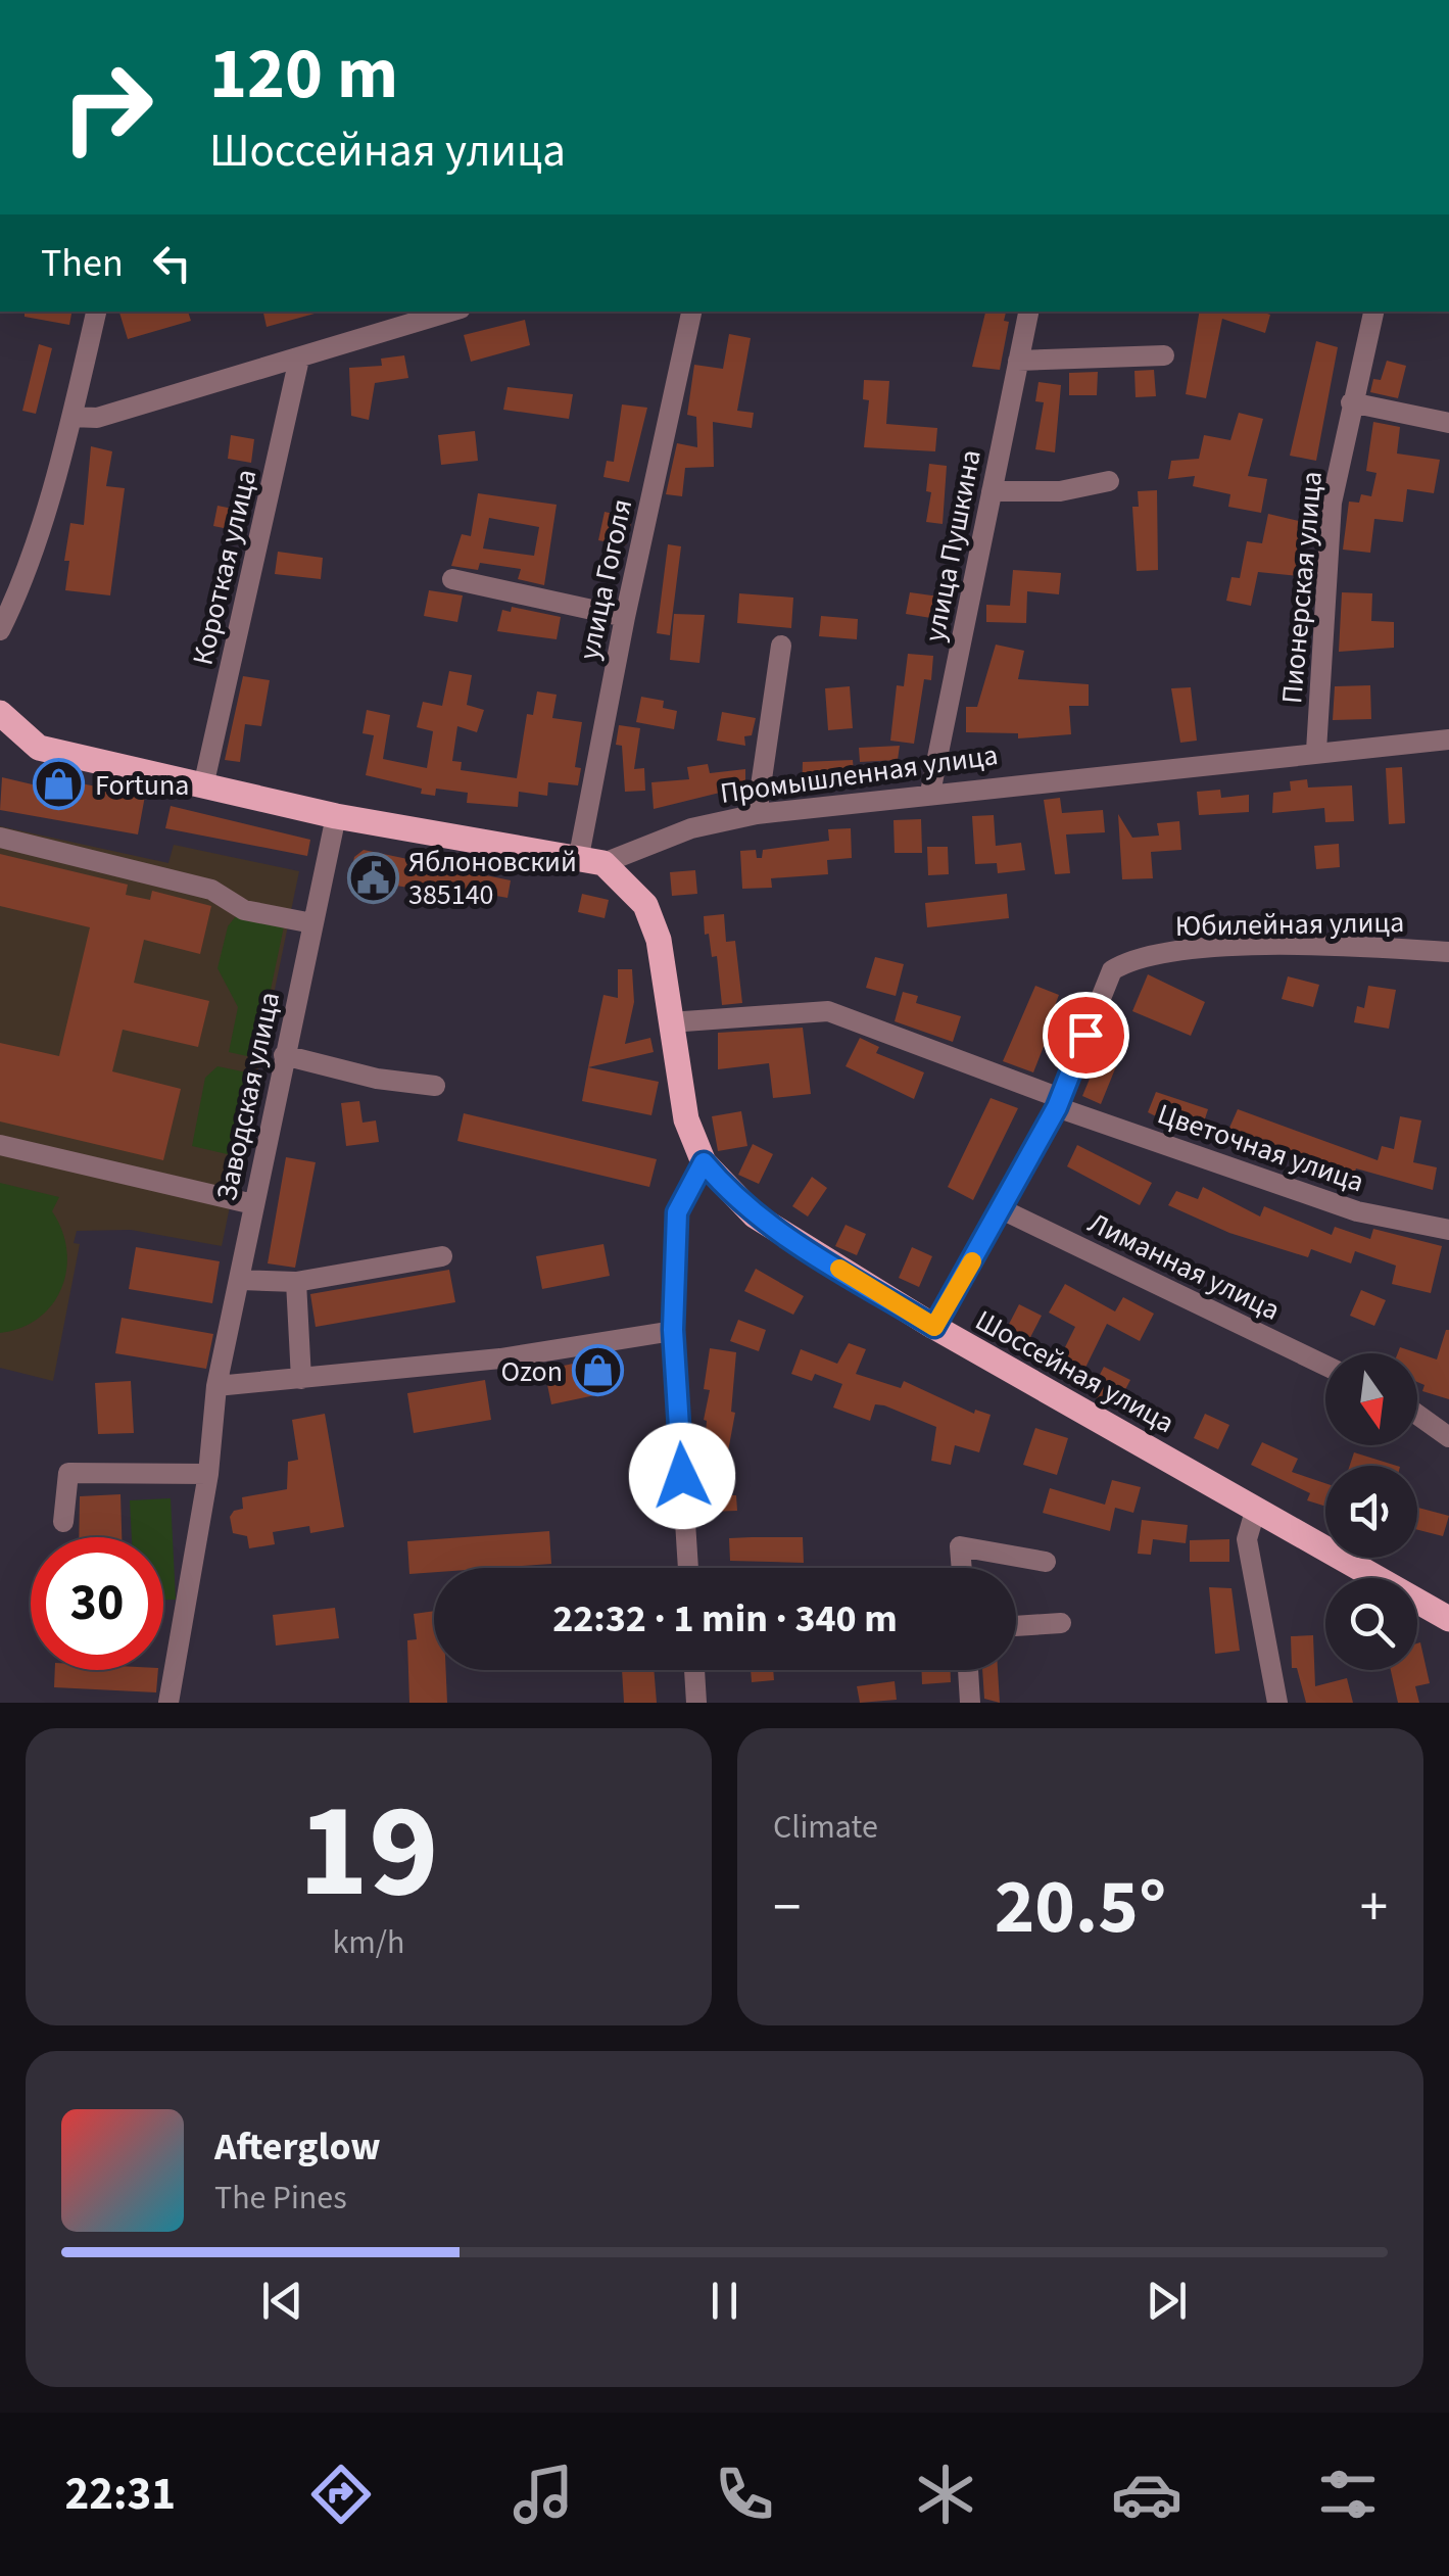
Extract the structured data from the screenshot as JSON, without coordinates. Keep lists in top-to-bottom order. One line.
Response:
{"streets":{"main road":["Шоссейная улица"],"street":["улица Пушкина","Короткая улица","улица Гоголя","Пионерская улица","Промышленная улица","Юбилейная улица","Заводская улица","Цветочная улица","Лиманная улица"]},"crossings":[["улица Пушкина","Промышленная улица"],["улица Гоголя","Промышленная улица"],["улица Гоголя","Шоссейная улица"],["Пионерская улица","Промышленная улица"],["Промышленная улица","Шоссейная улица"],["Юбилейная улица","Цветочная улица"],["Цветочная улица","Шоссейная улица"]],"places":{"shop":["Fortuna","Ozon"],"public building":["Яблоновский 385140"]},"north":"bottom","page":{"turn":["120 m","Шоссейная улица"],"then":"Then","limit":"30","trip":"22:32 · 1 min · 340 m","tile":[["19","km/h"],"Climate"],"heat":["−","20.5°","+"],"song":["Afterglow","The Pines"],"tabs":"22:31"}}
